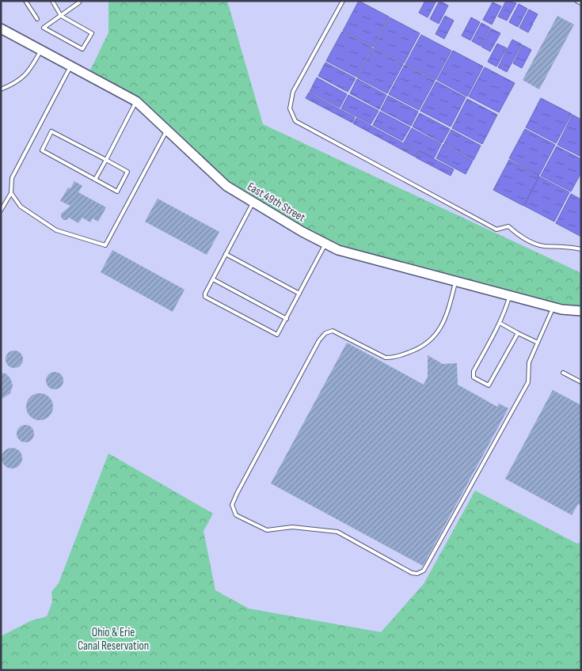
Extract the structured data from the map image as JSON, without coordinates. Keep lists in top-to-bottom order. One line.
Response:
{"streets":{"street":["East 49th Street"]},"parks":["Ohio & Erie Canal Reservation"]}
